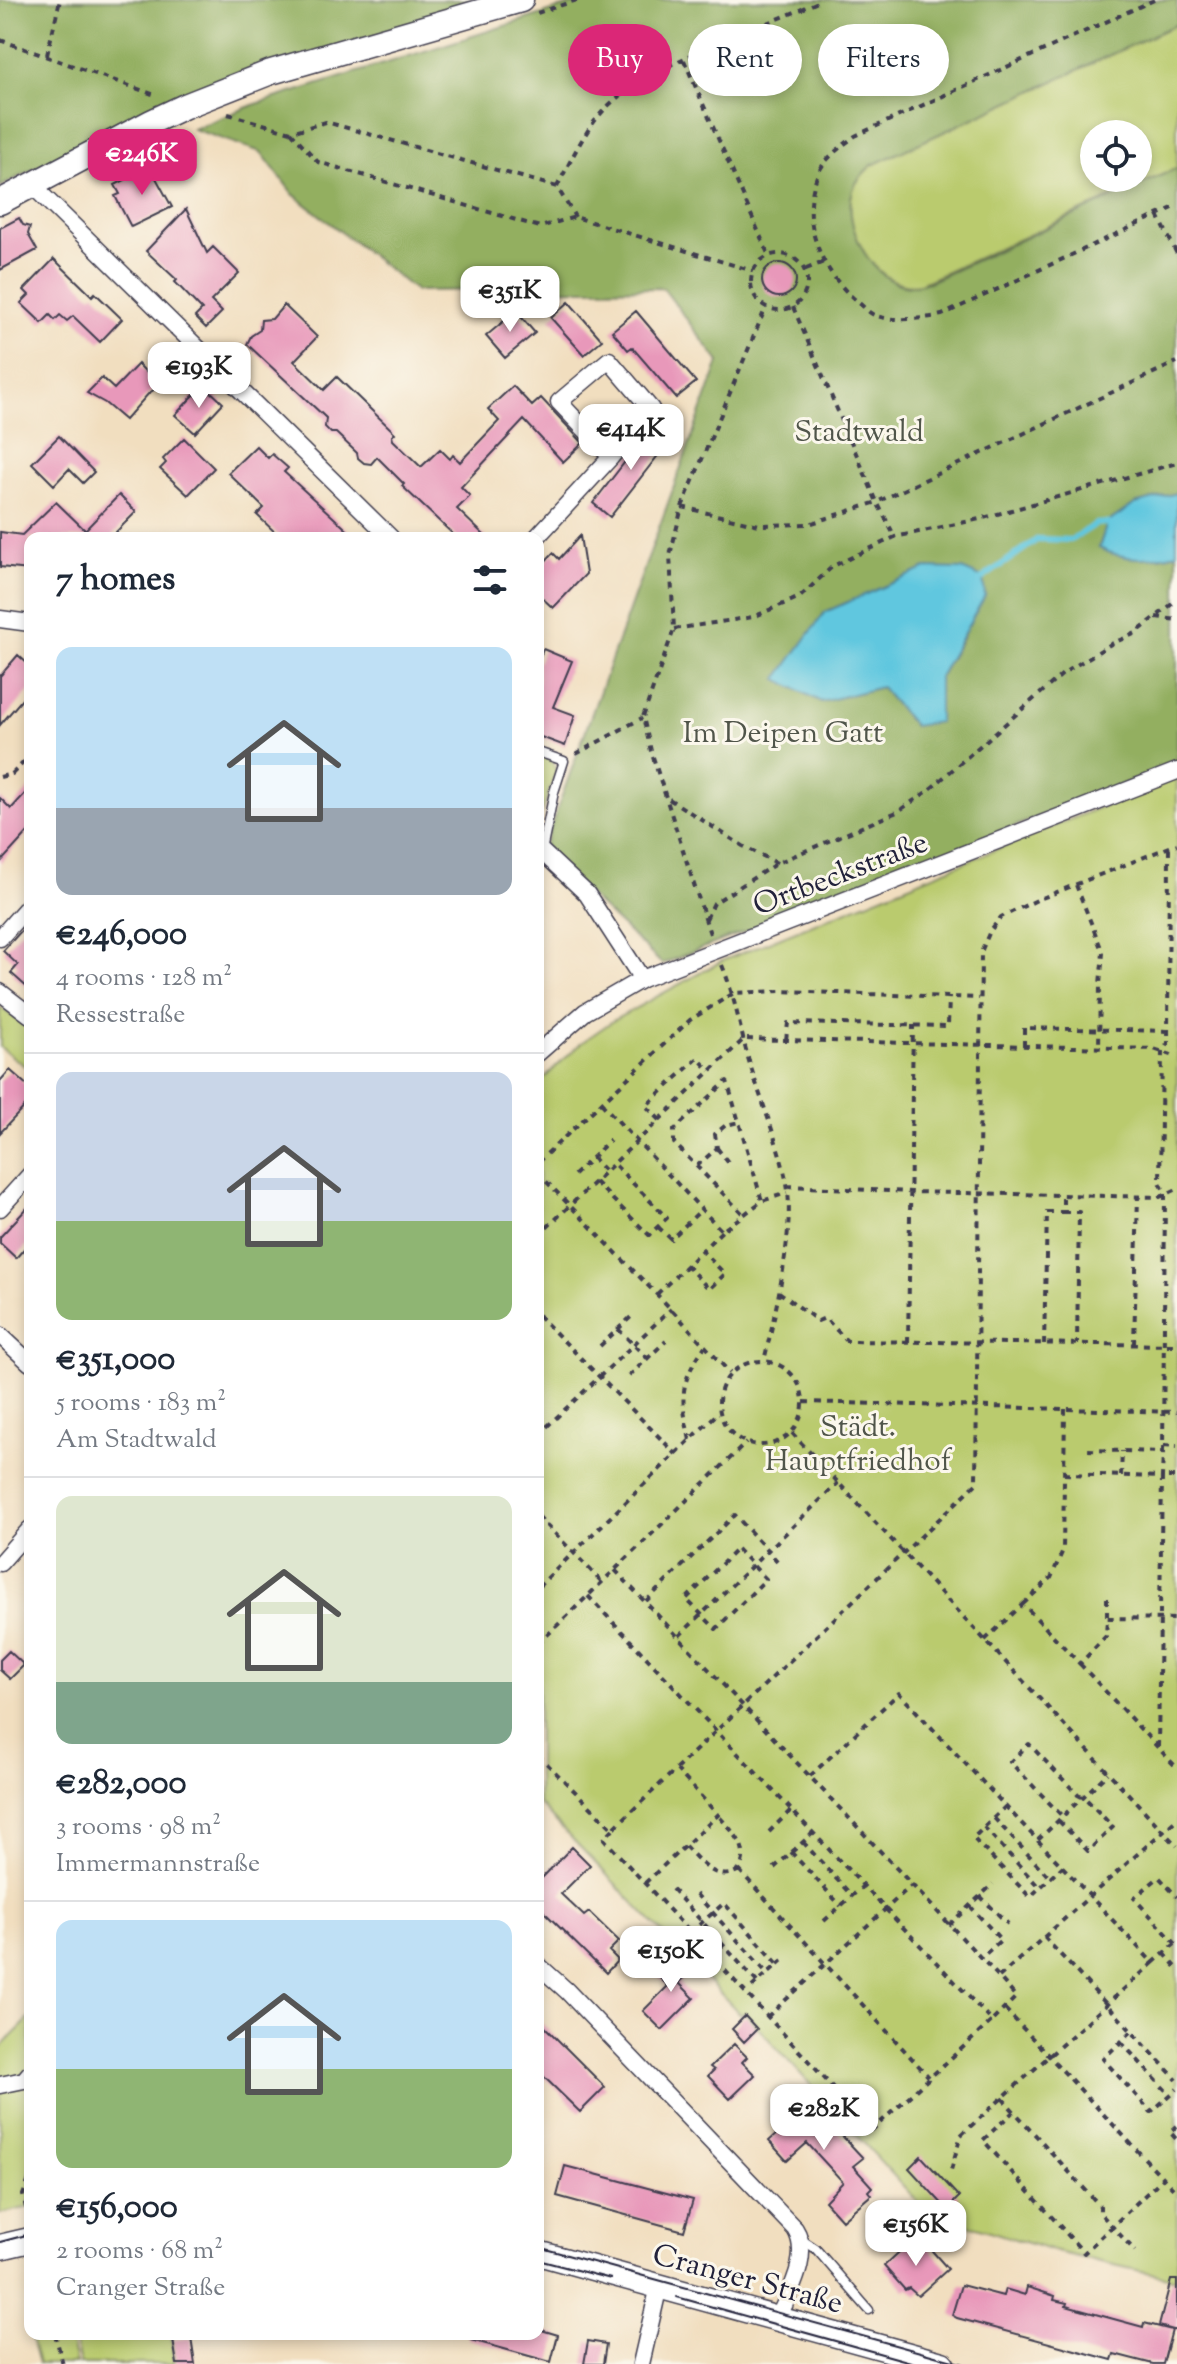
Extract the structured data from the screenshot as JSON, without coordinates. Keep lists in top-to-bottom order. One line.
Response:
{"streets":{"main road":["Cranger Straße"],"street":["Ortbeckstraße"]},"parks":["Stadtwald","Im Deipen Gatt","Städt. Hauptfriedhof"],"page":{"chip":["Buy","Rent","Filters"],"price":["€246K","€351K","€193K","€414K","€150K","€282K","€156K"],"heading":"7 homes","list":[{"name":"€246,000","note":"4 rooms · 128 m² · Ressestraße"},{"name":"€351,000","note":"5 rooms · 183 m² · Am Stadtwald"},{"name":"€282,000","note":"3 rooms · 98 m² · Immermannstraße"},{"name":"€156,000","note":"2 rooms · 68 m² · Cranger Straße"}]}}
